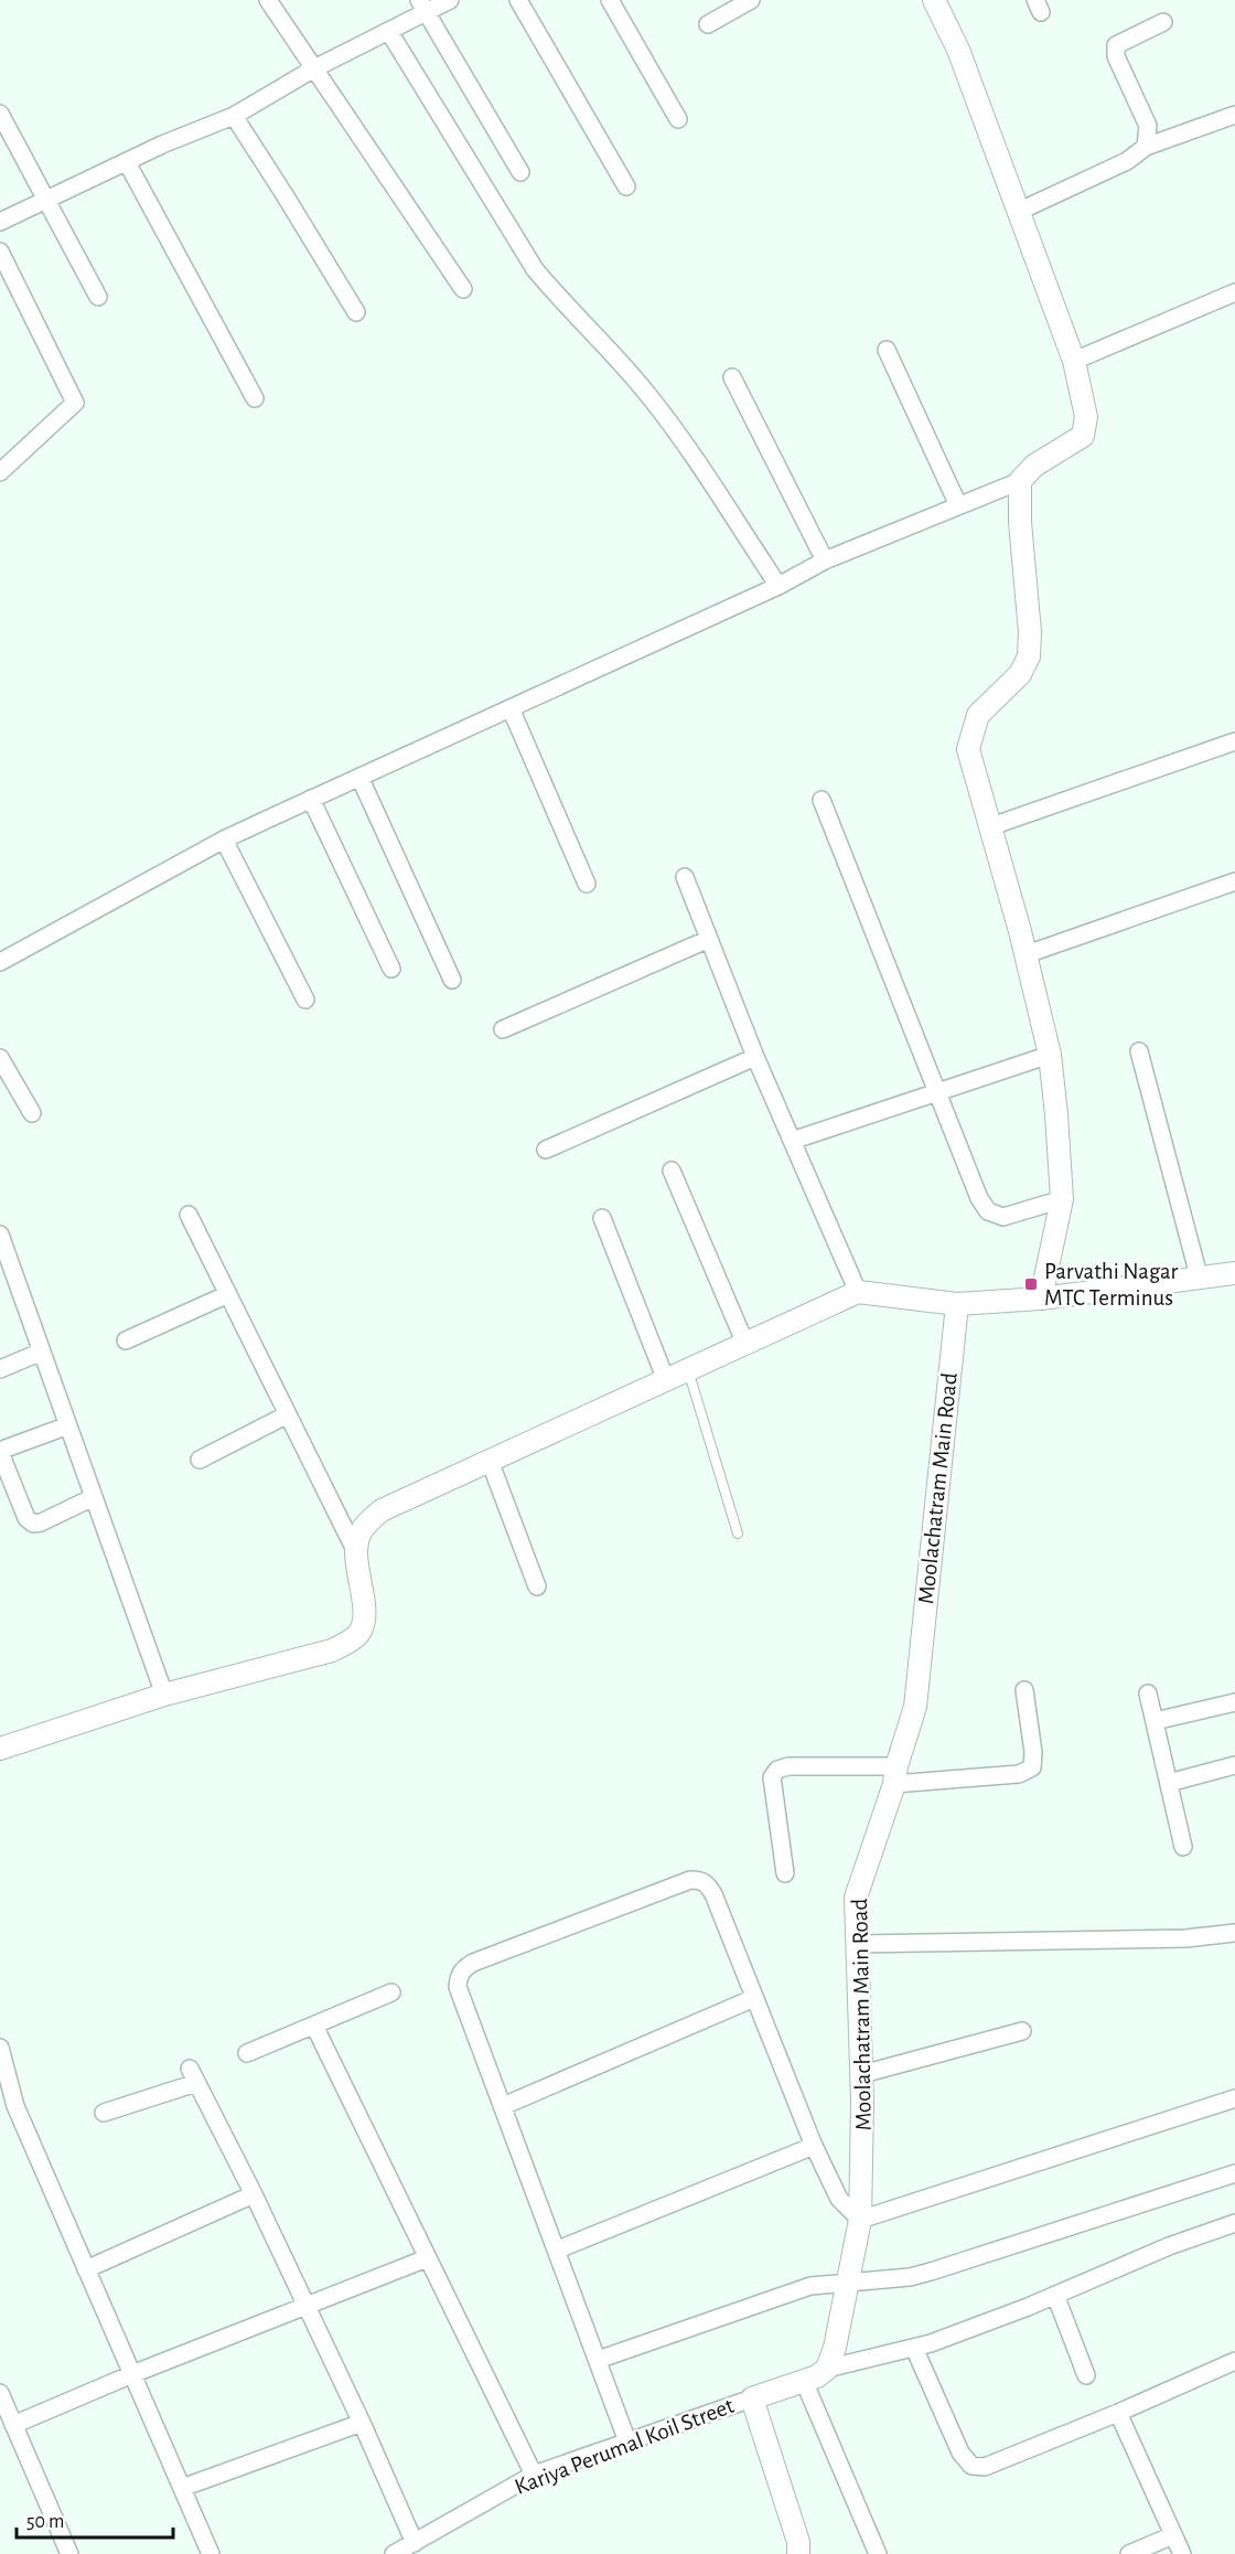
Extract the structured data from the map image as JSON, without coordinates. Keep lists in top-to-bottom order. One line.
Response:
{"streets":{"street":["Moolachatram Main Road","Kariya Perumal Koil Street"]},"places":{"transit":["Parvathi Nagar MTC Terminus"]},"scale_bar":"50 m"}
